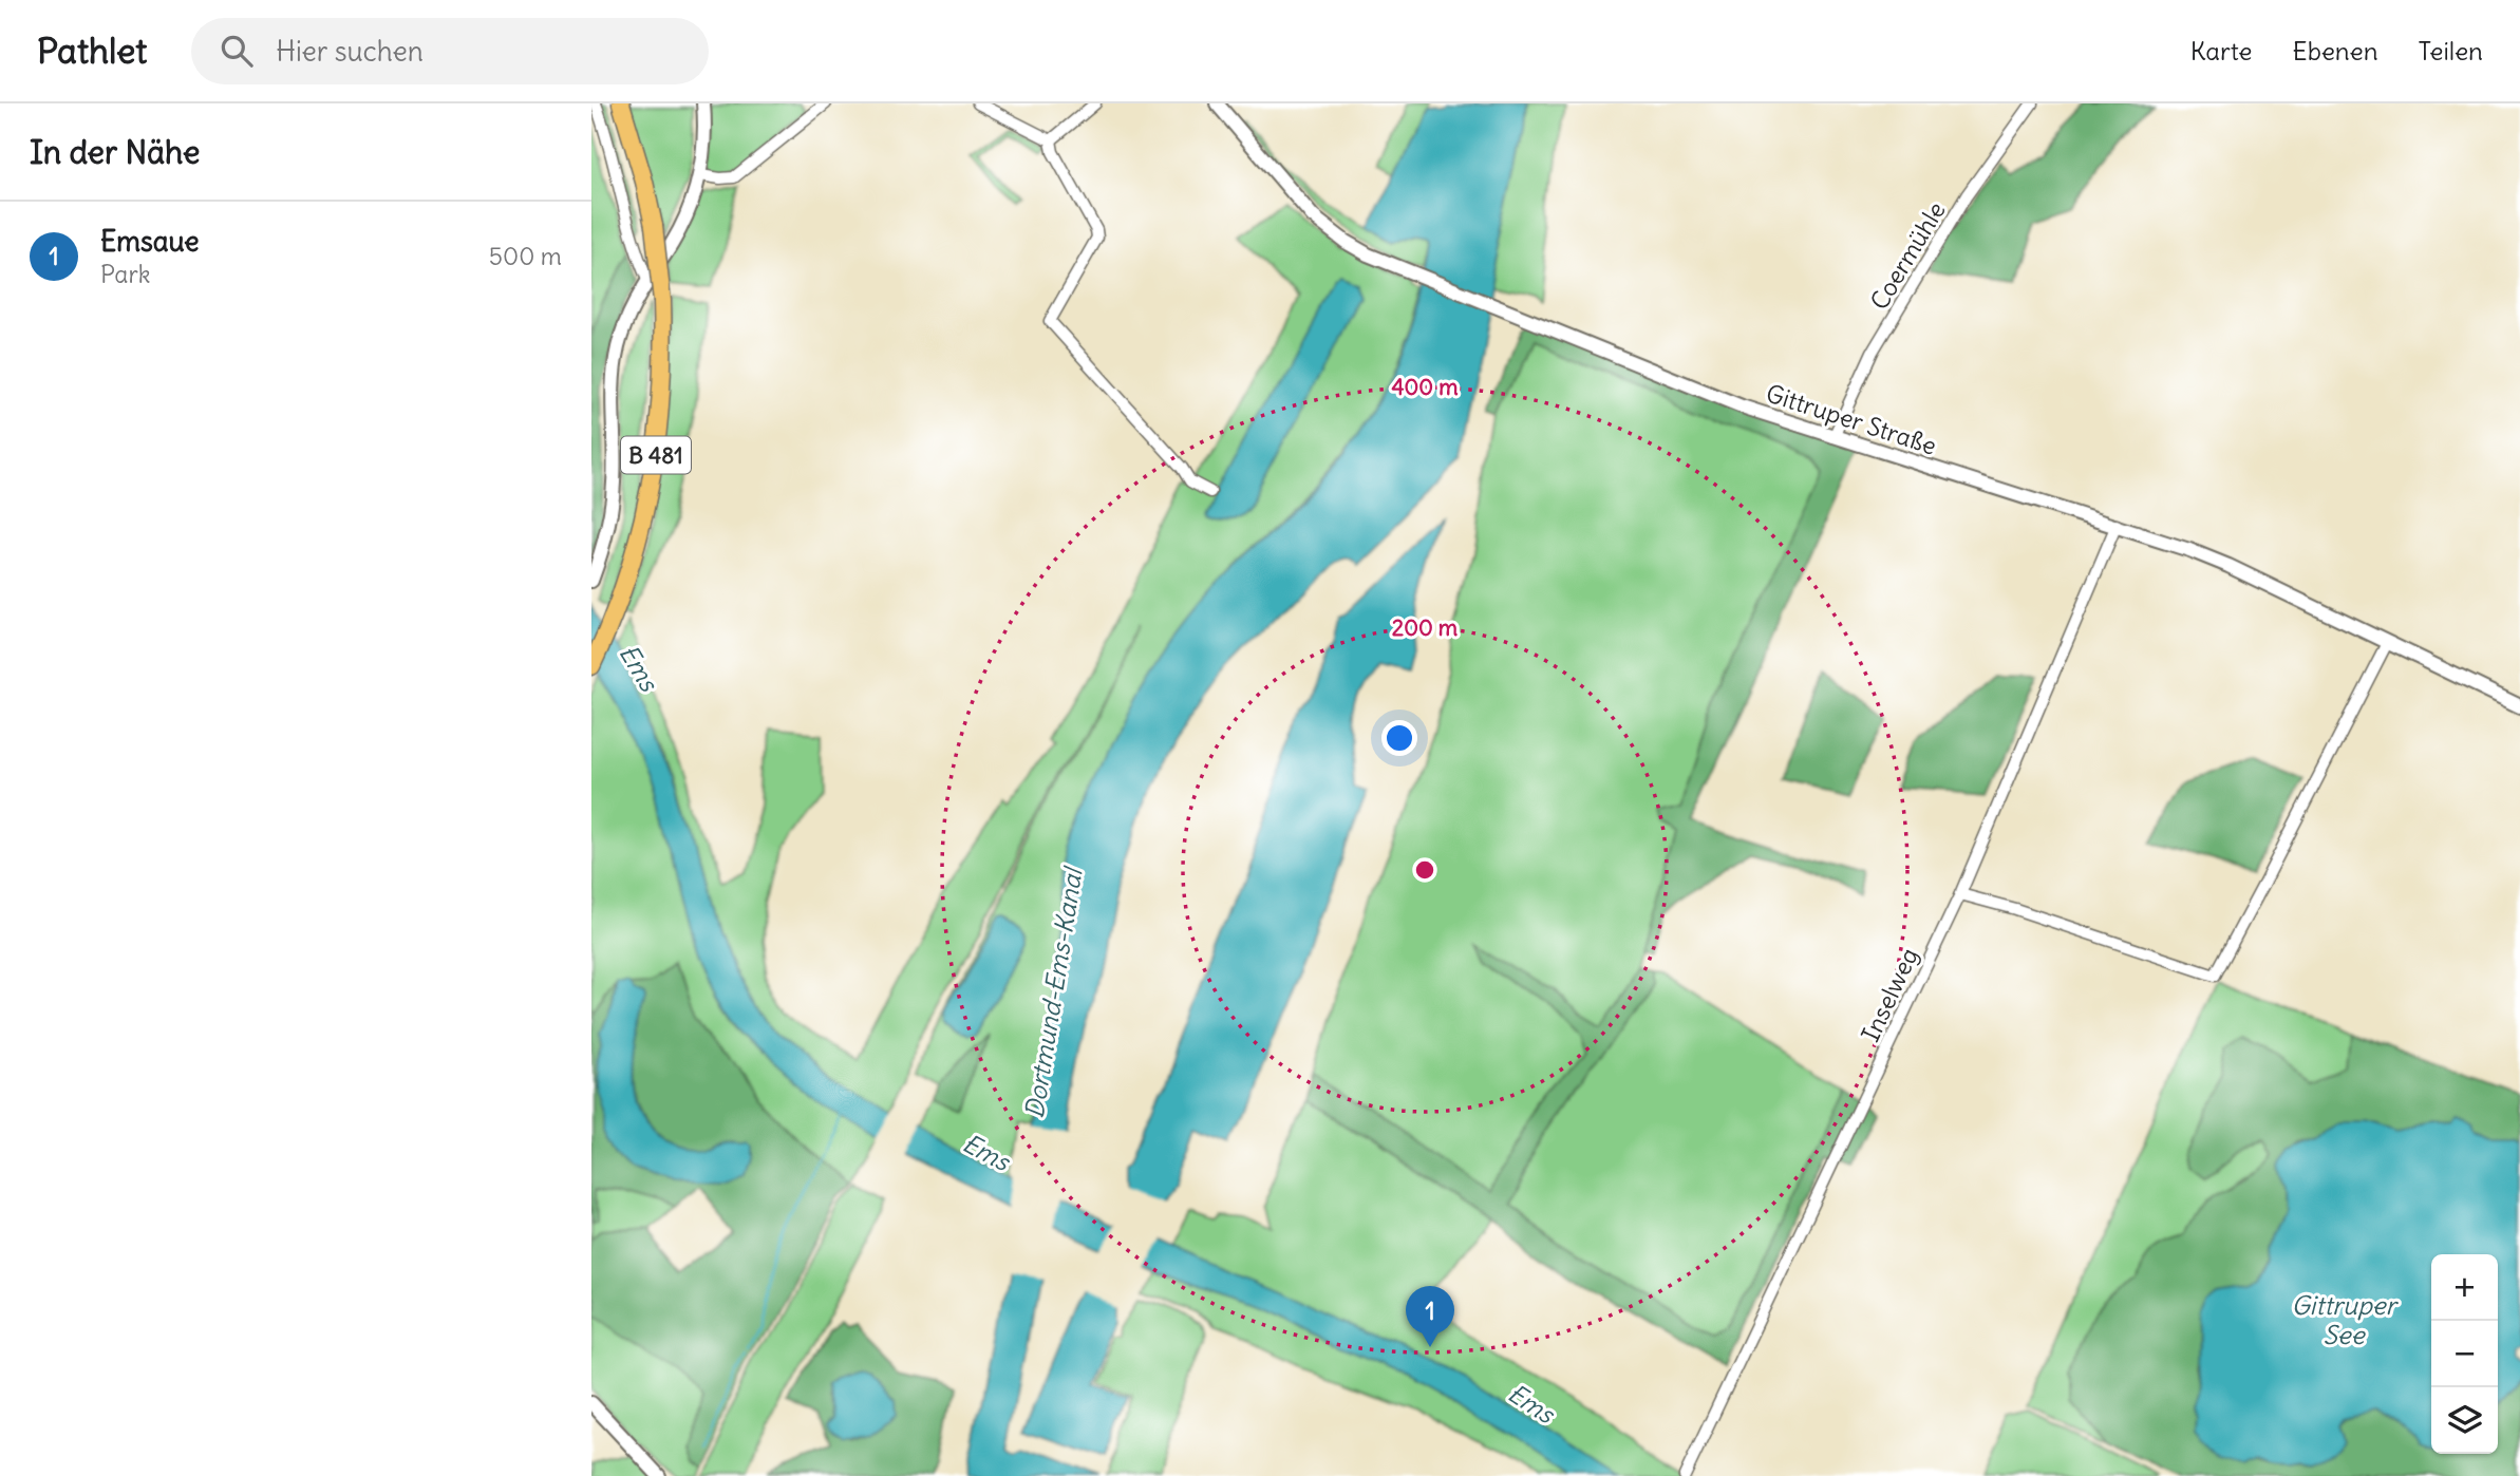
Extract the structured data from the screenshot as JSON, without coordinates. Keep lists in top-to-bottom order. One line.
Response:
{"streets":{"highway":["B 481"],"street":["Coermühle","Gittruper Straße","Inselweg"]},"crossings":[["Coermühle","Gittruper Straße"],["Gittruper Straße","Inselweg"]],"water":["Ems","Dortmund-Ems-Kanal","Gittruper See"],"page":{"header":"Pathlet","search":"Hier suchen","nav":["Karte","Ebenen","Teilen"],"heading":"In der Nähe","list":[{"mark":"1","name":"Emsaue","note":"Park","value":"500 m"}],"map_buttons":["+","−"],"pins":"1"},"rings":["400 m","200 m"]}
